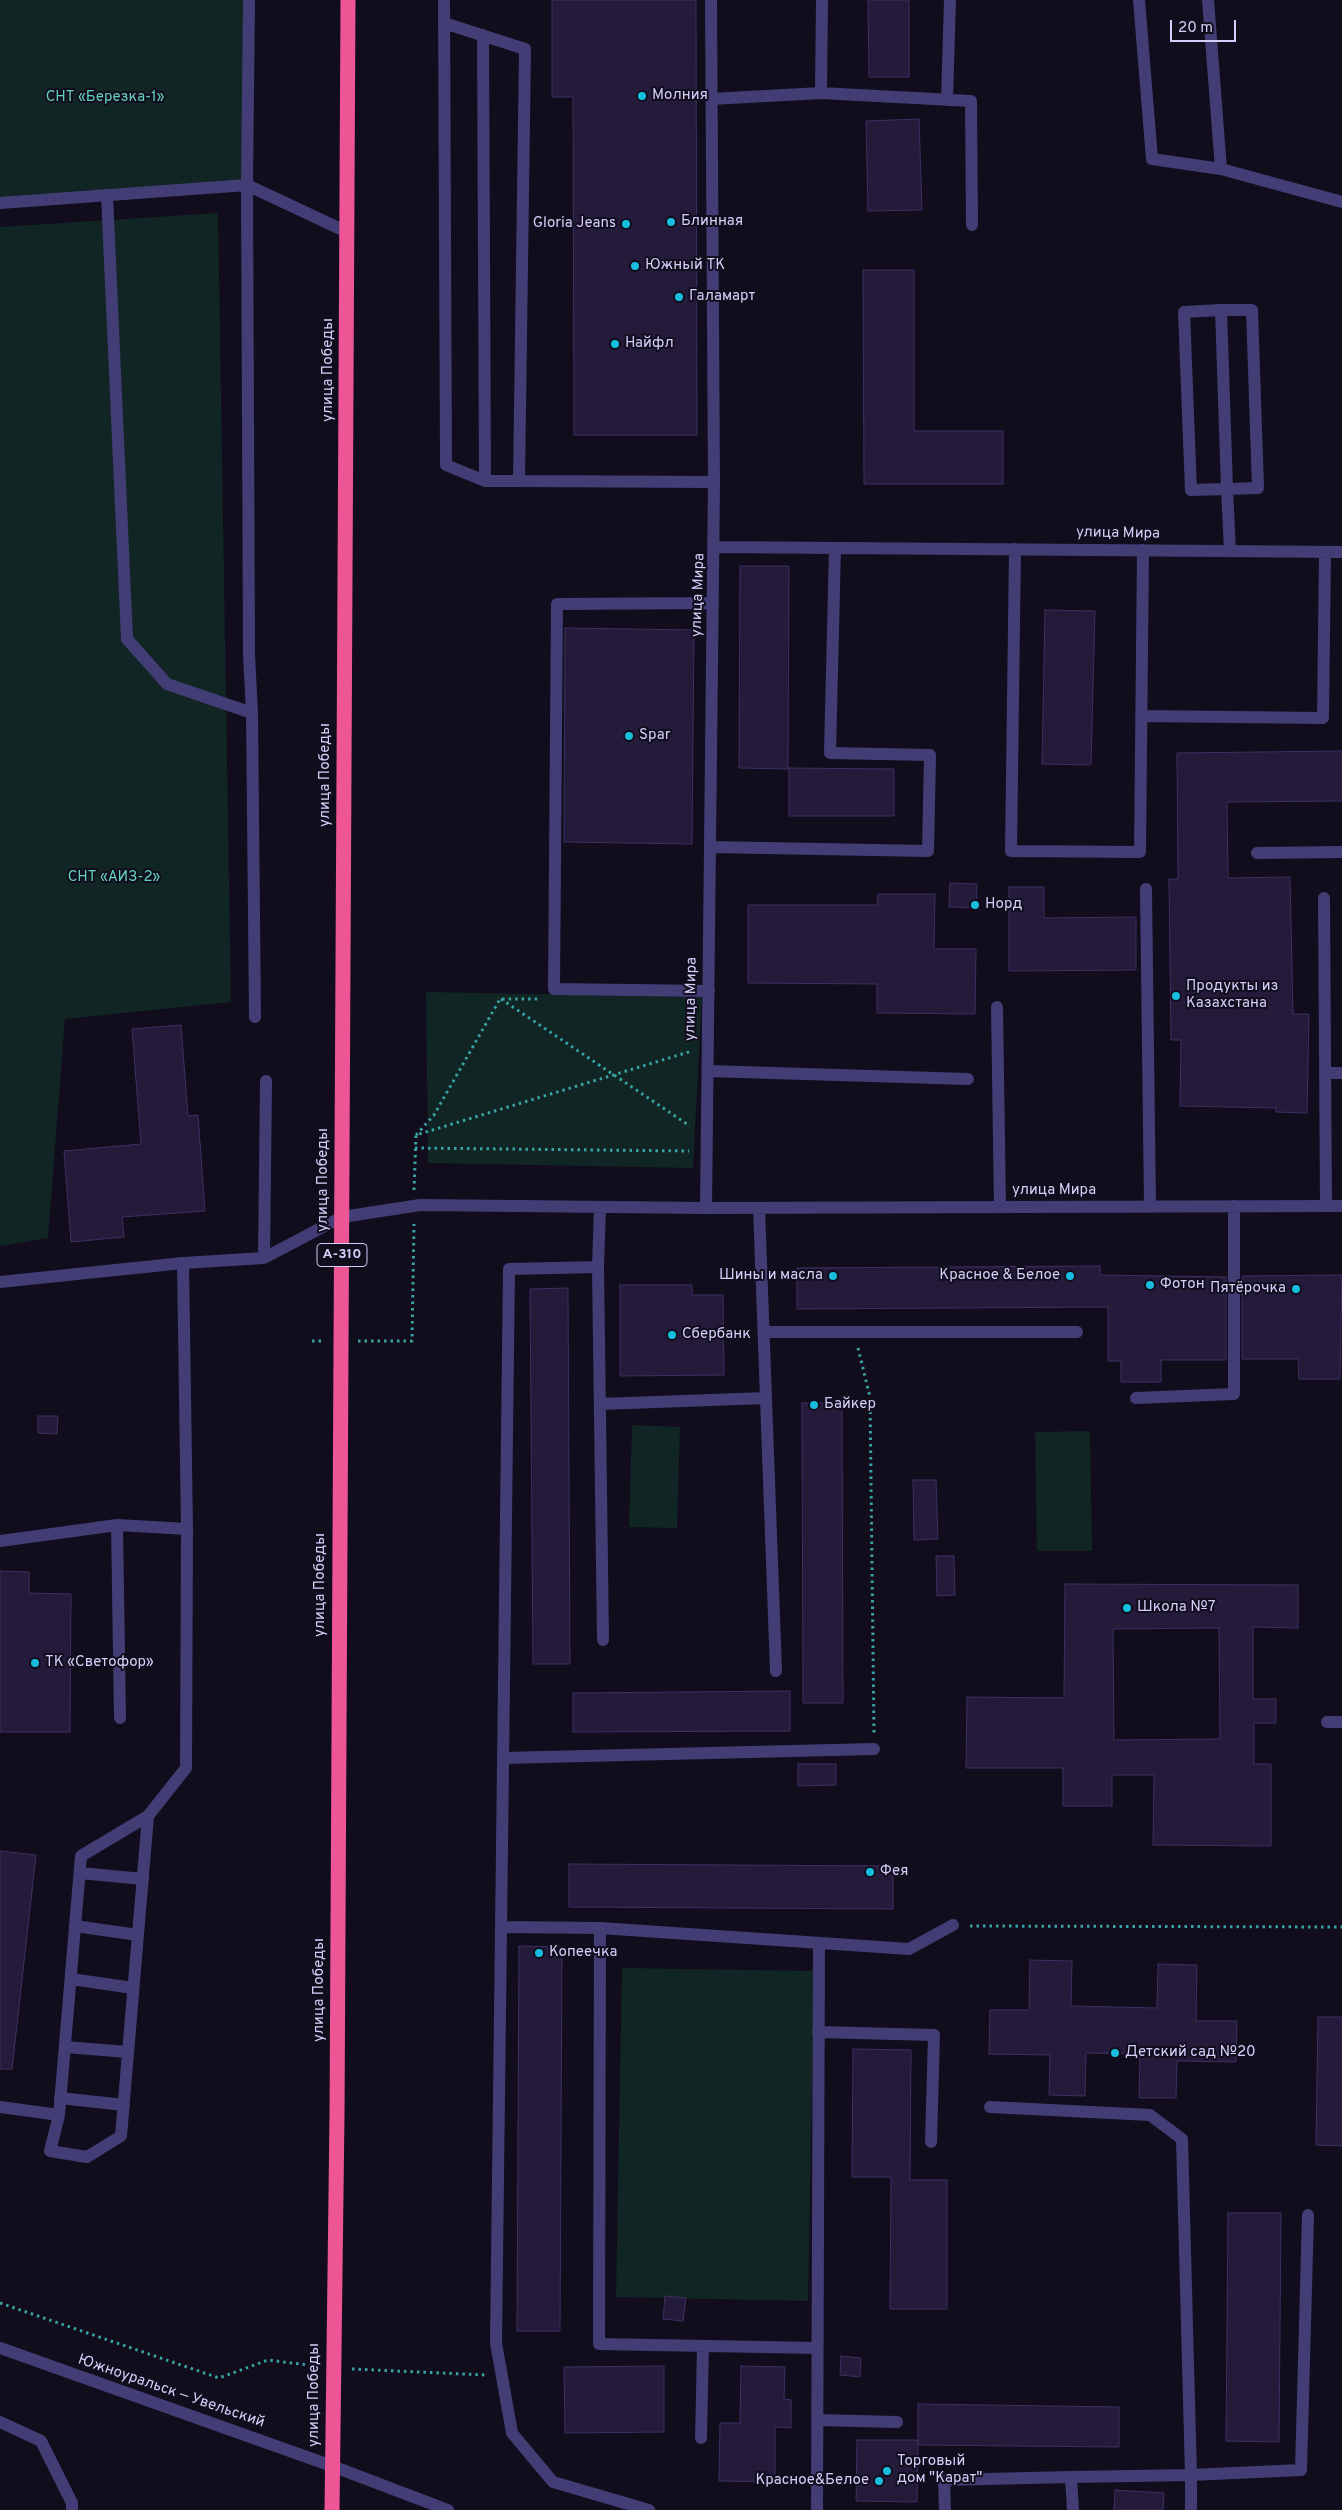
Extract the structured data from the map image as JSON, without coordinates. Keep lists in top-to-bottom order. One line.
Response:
{"streets":{"highway":["улица Победы","А-310"],"street":["улица Мира","Южноуральск — Увельский"]},"crossings":[["улица Победы","улица Мира"],["улица Победы","Южноуральск — Увельский"]],"parks":["СНТ «Березка-1»","СНТ «АИЗ-2»"],"places":["Молния","Блинная","Gloria Jeans","Южный ТК","Галамарт","Найфл","Spar","Норд","Продукты из Казахстана","Шины и масла","Красное & Белое","Фотон","Пятёрочка","Сбербанк","Байкер","Школа №7","ТК «Светофор»","Фея","Копеечка","Детский сад №20","Торговый дом \"Карат\"","Красное&Белое"],"scale_bar":"20 m"}
